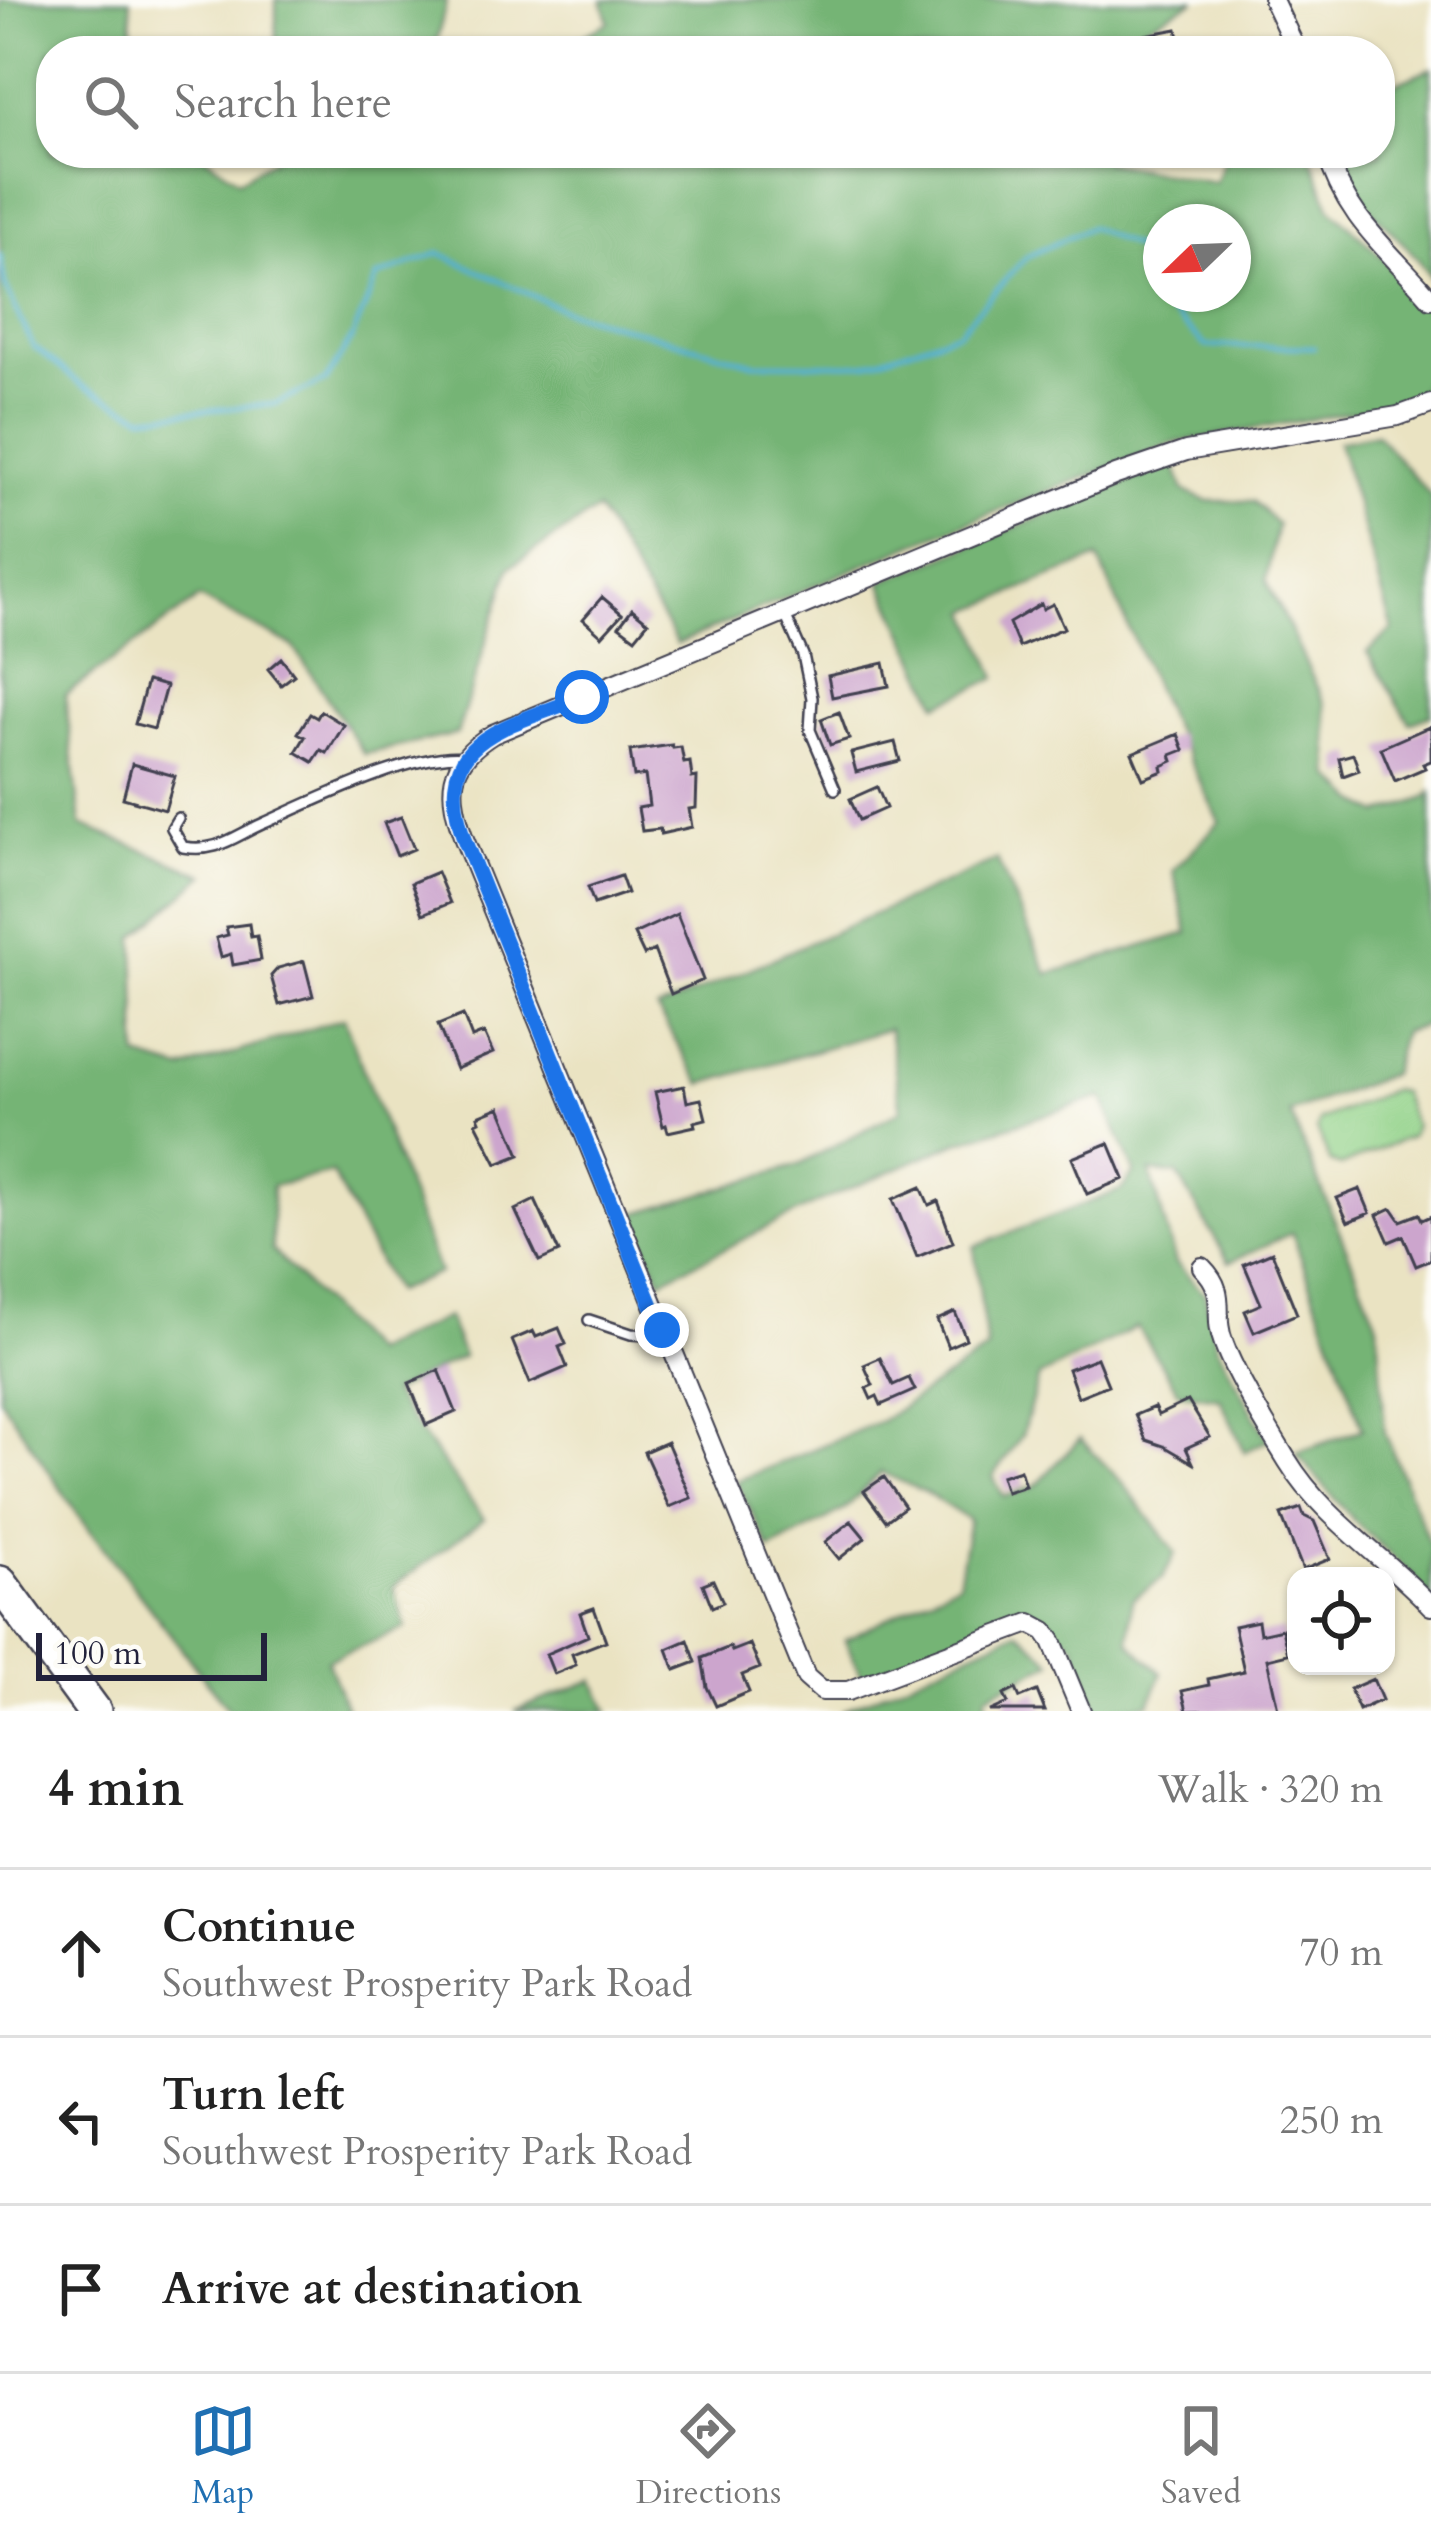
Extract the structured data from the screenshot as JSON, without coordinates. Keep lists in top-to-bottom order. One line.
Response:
{"scale_bar":"100 m","north":"bottom left","page":{"search":"Search here","scale":"100 m","heading":["4 min","Walk · 320 m"],"list":[["Continue","Southwest Prosperity Park Road","70 m"],["Turn left","Southwest Prosperity Park Road","250 m"],"Arrive at destination"],"nav":["Map","Directions","Saved"]}}
